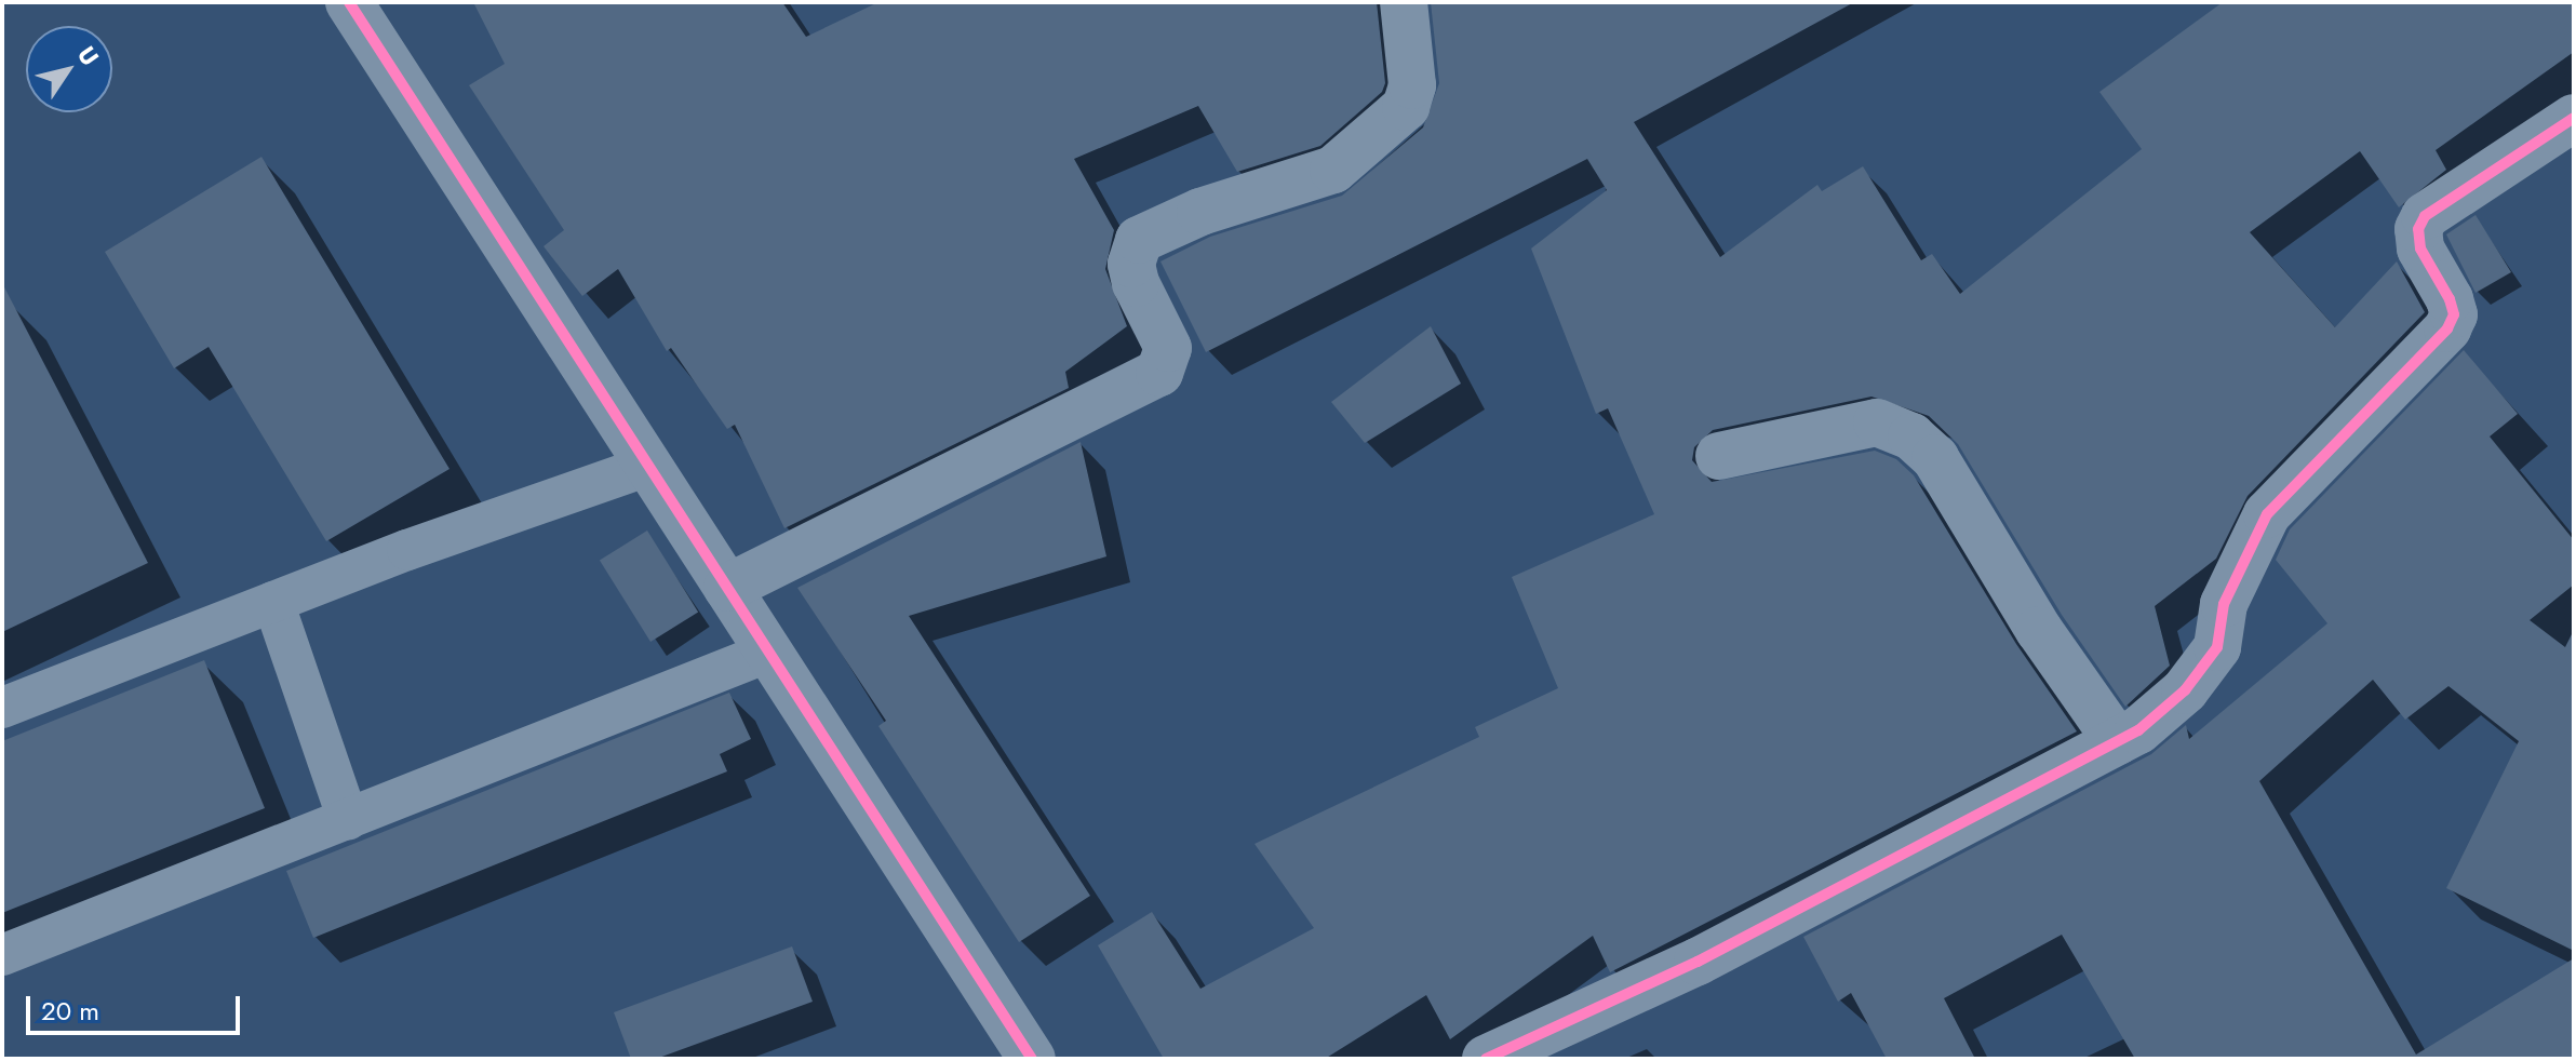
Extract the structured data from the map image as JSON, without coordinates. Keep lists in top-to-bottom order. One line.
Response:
{"scale_bar":"20 m","north":"top right"}
